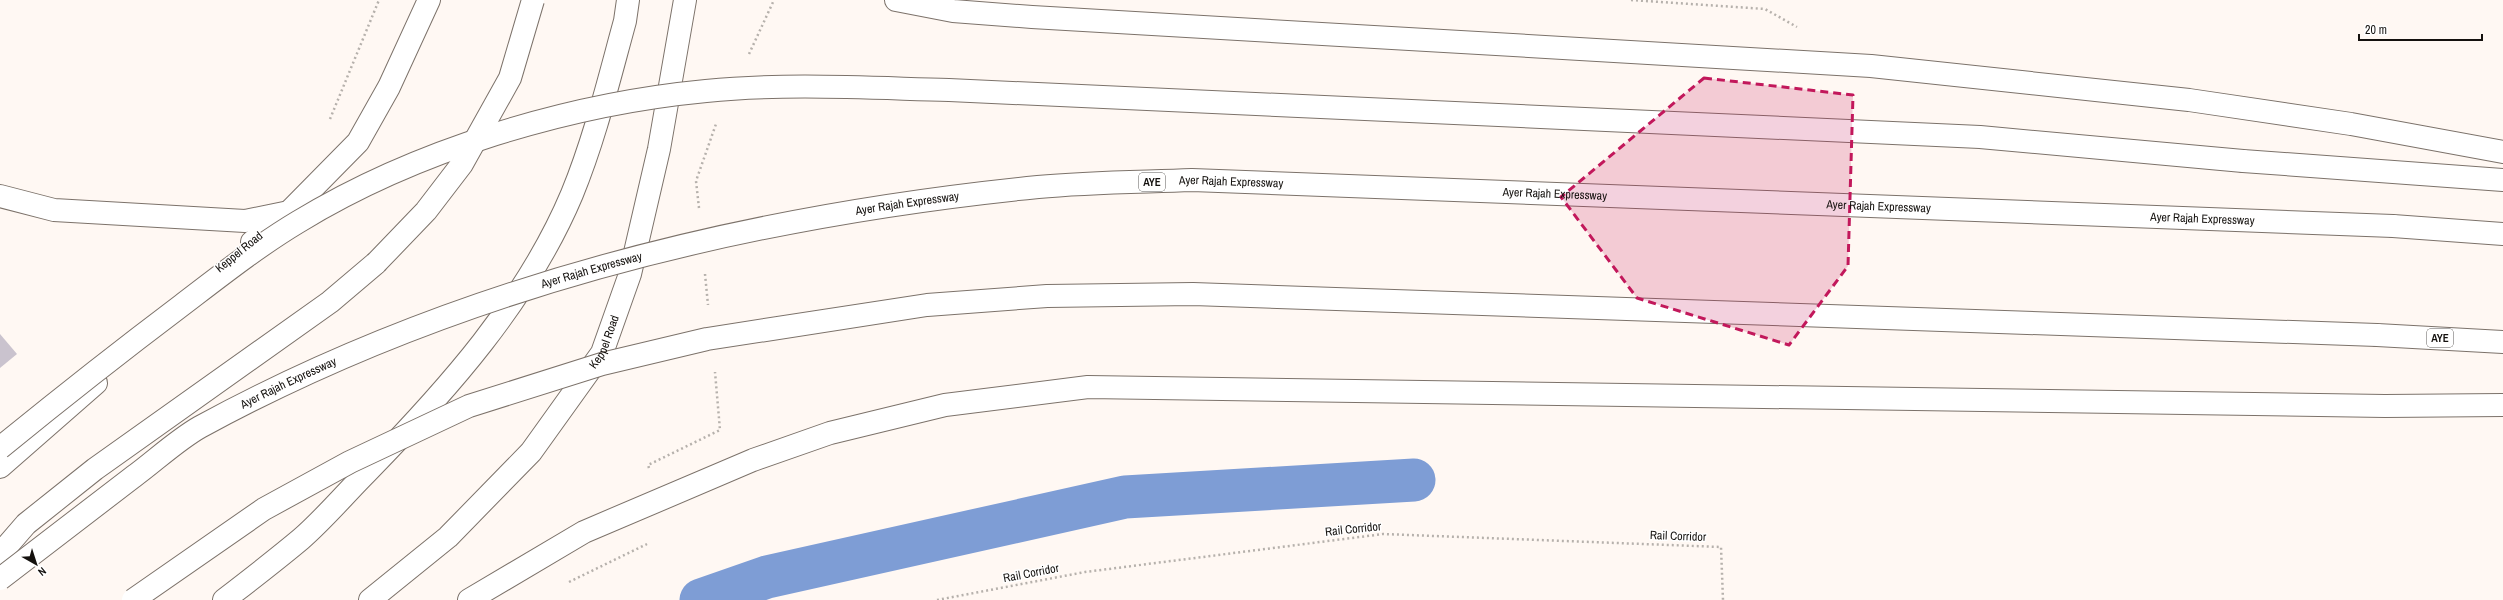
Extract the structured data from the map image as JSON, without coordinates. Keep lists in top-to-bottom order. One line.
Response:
{"streets":{"main road":["AYE","Ayer Rajah Expressway","Keppel Road"],"path":["Rail Corridor"]},"scale_bar":"20 m","north":"bottom right"}
